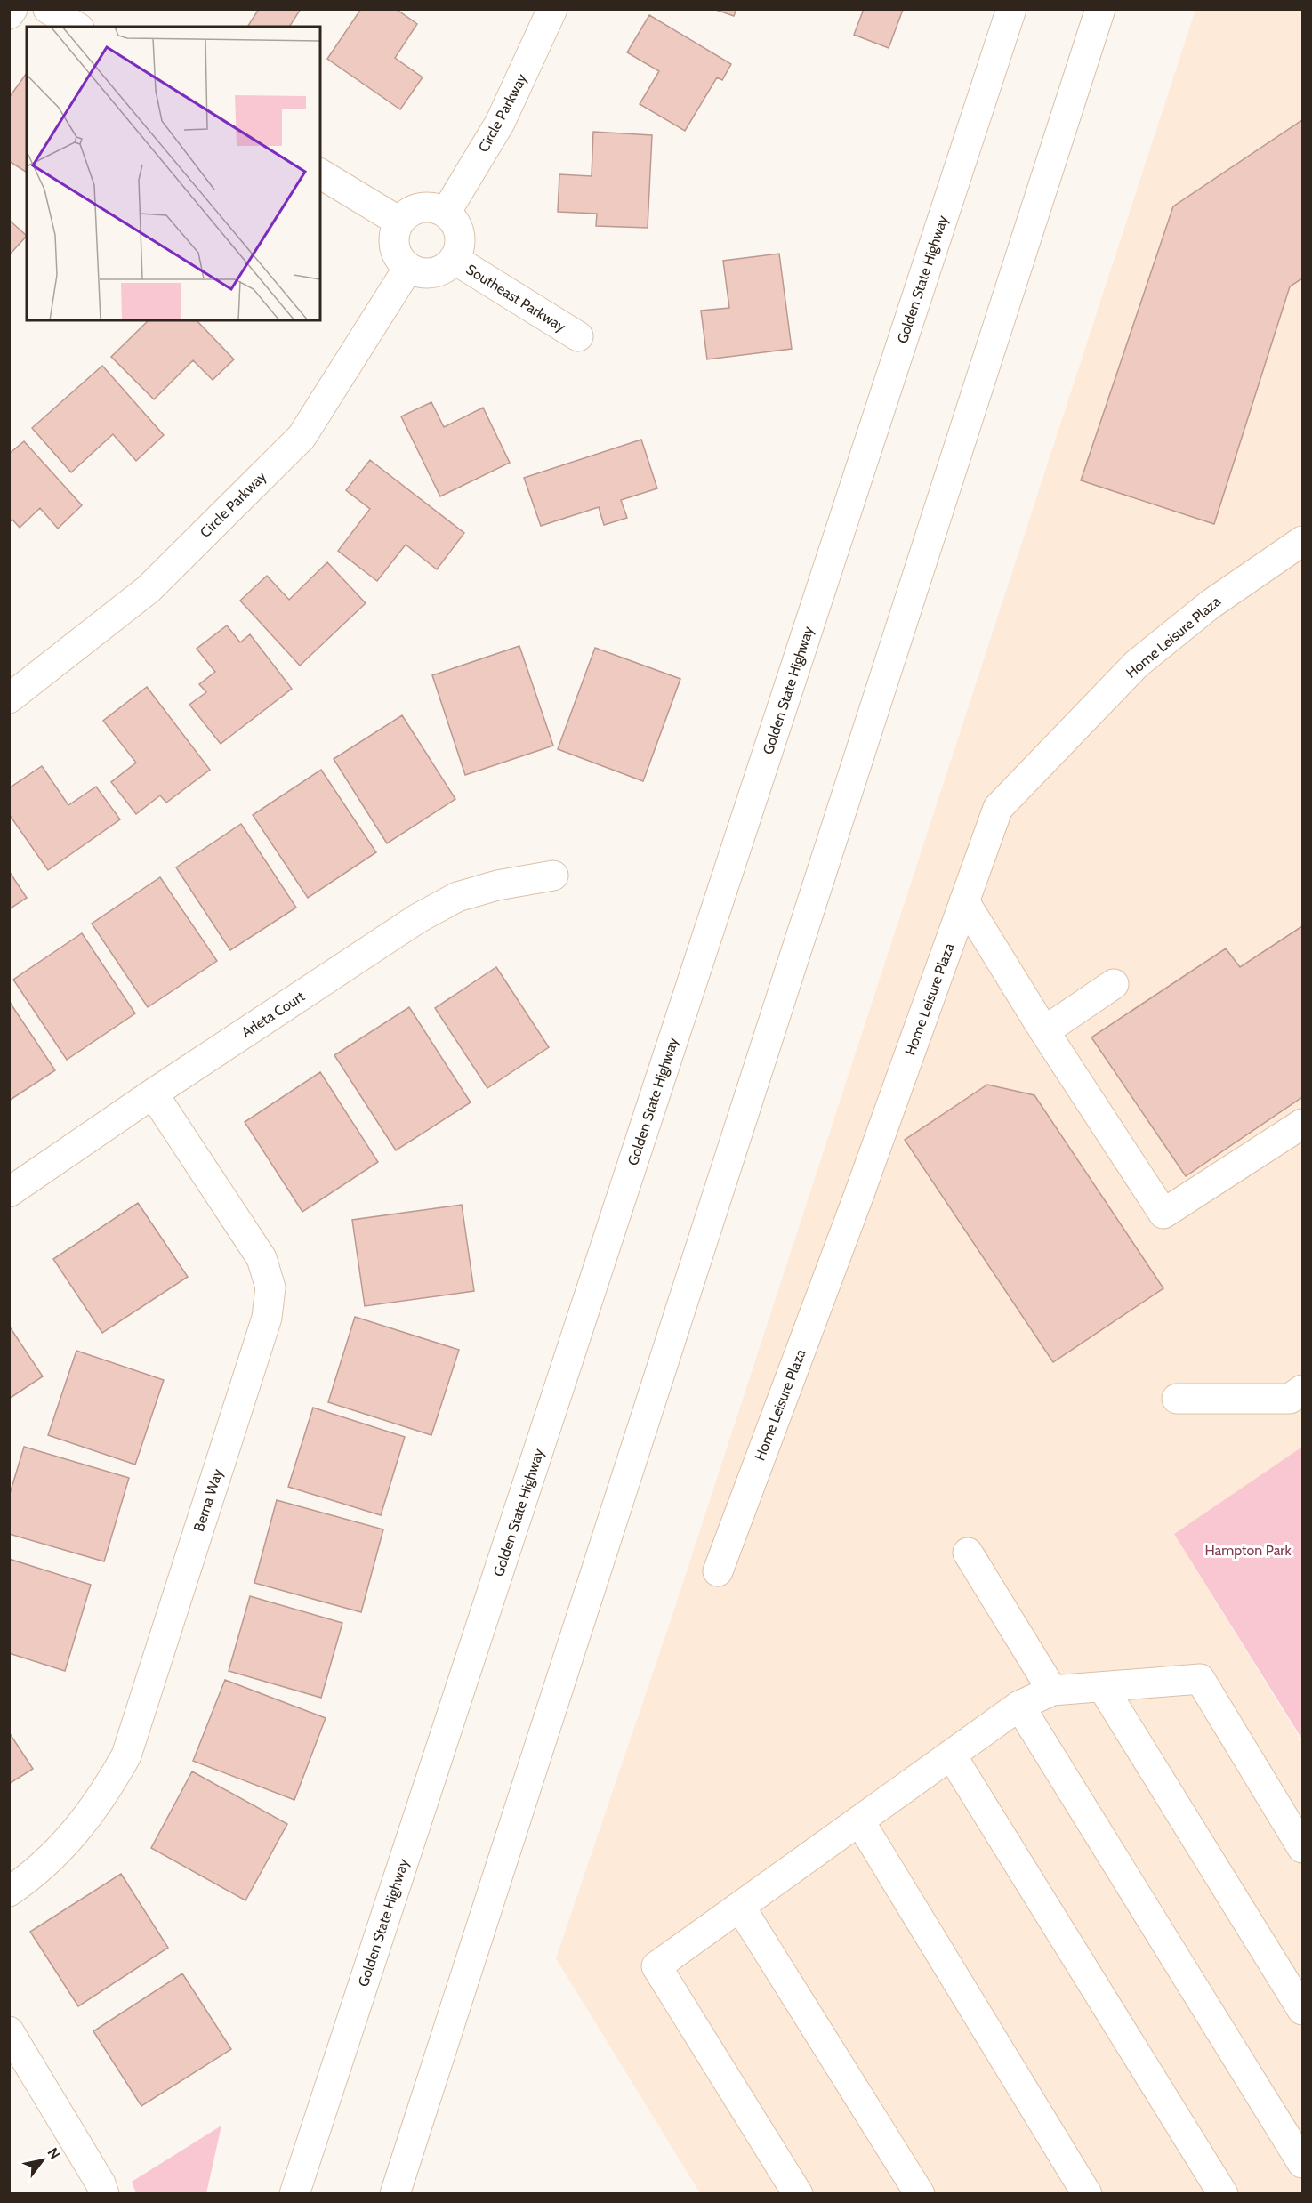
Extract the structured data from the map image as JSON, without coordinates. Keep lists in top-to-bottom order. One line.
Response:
{"streets":{"main road":["Circle Parkway","Golden State Highway","Southeast Parkway","Home Leisure Plaza","Arleta Court","Berna Way"]},"crossings":[["Circle Parkway","Southeast Parkway"],["Arleta Court","Berna Way"]],"parks":["Hampton Park"],"north":"top right"}
